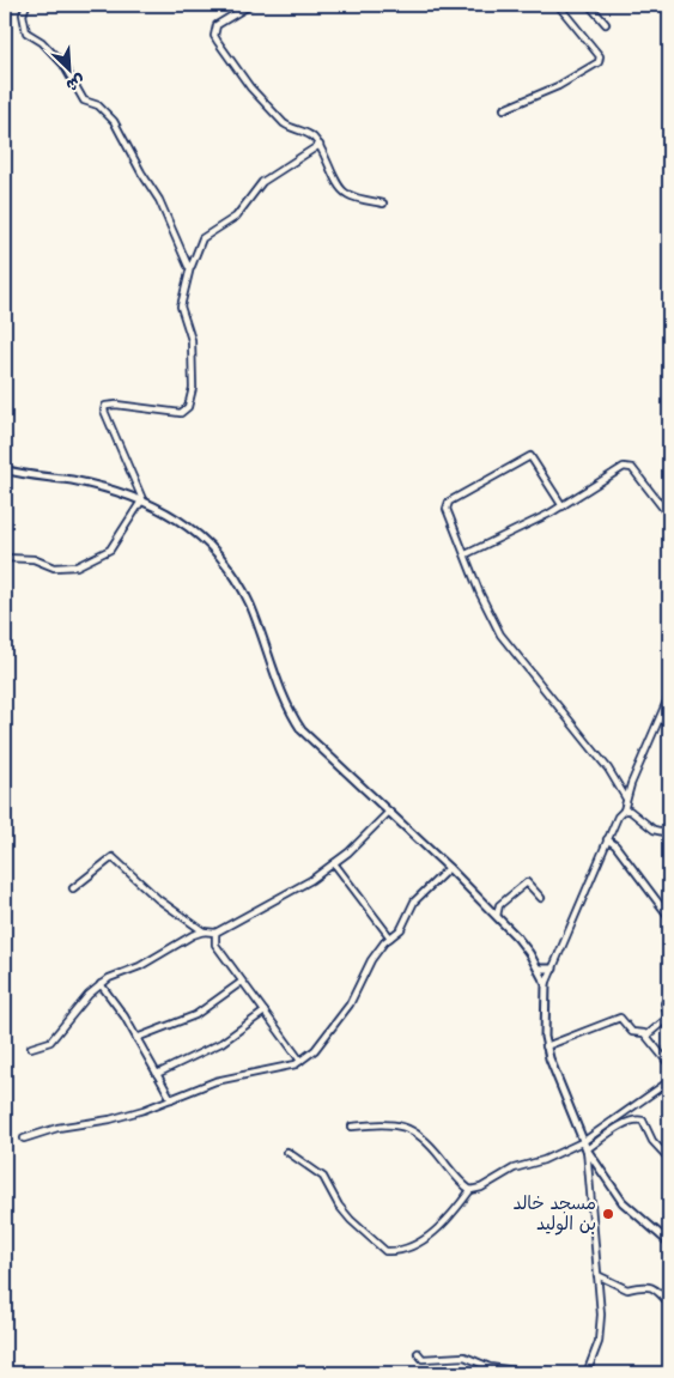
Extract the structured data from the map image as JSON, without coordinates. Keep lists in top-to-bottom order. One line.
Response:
{"places":["مسجد خالد بن الوليد"],"north":"bottom right"}
